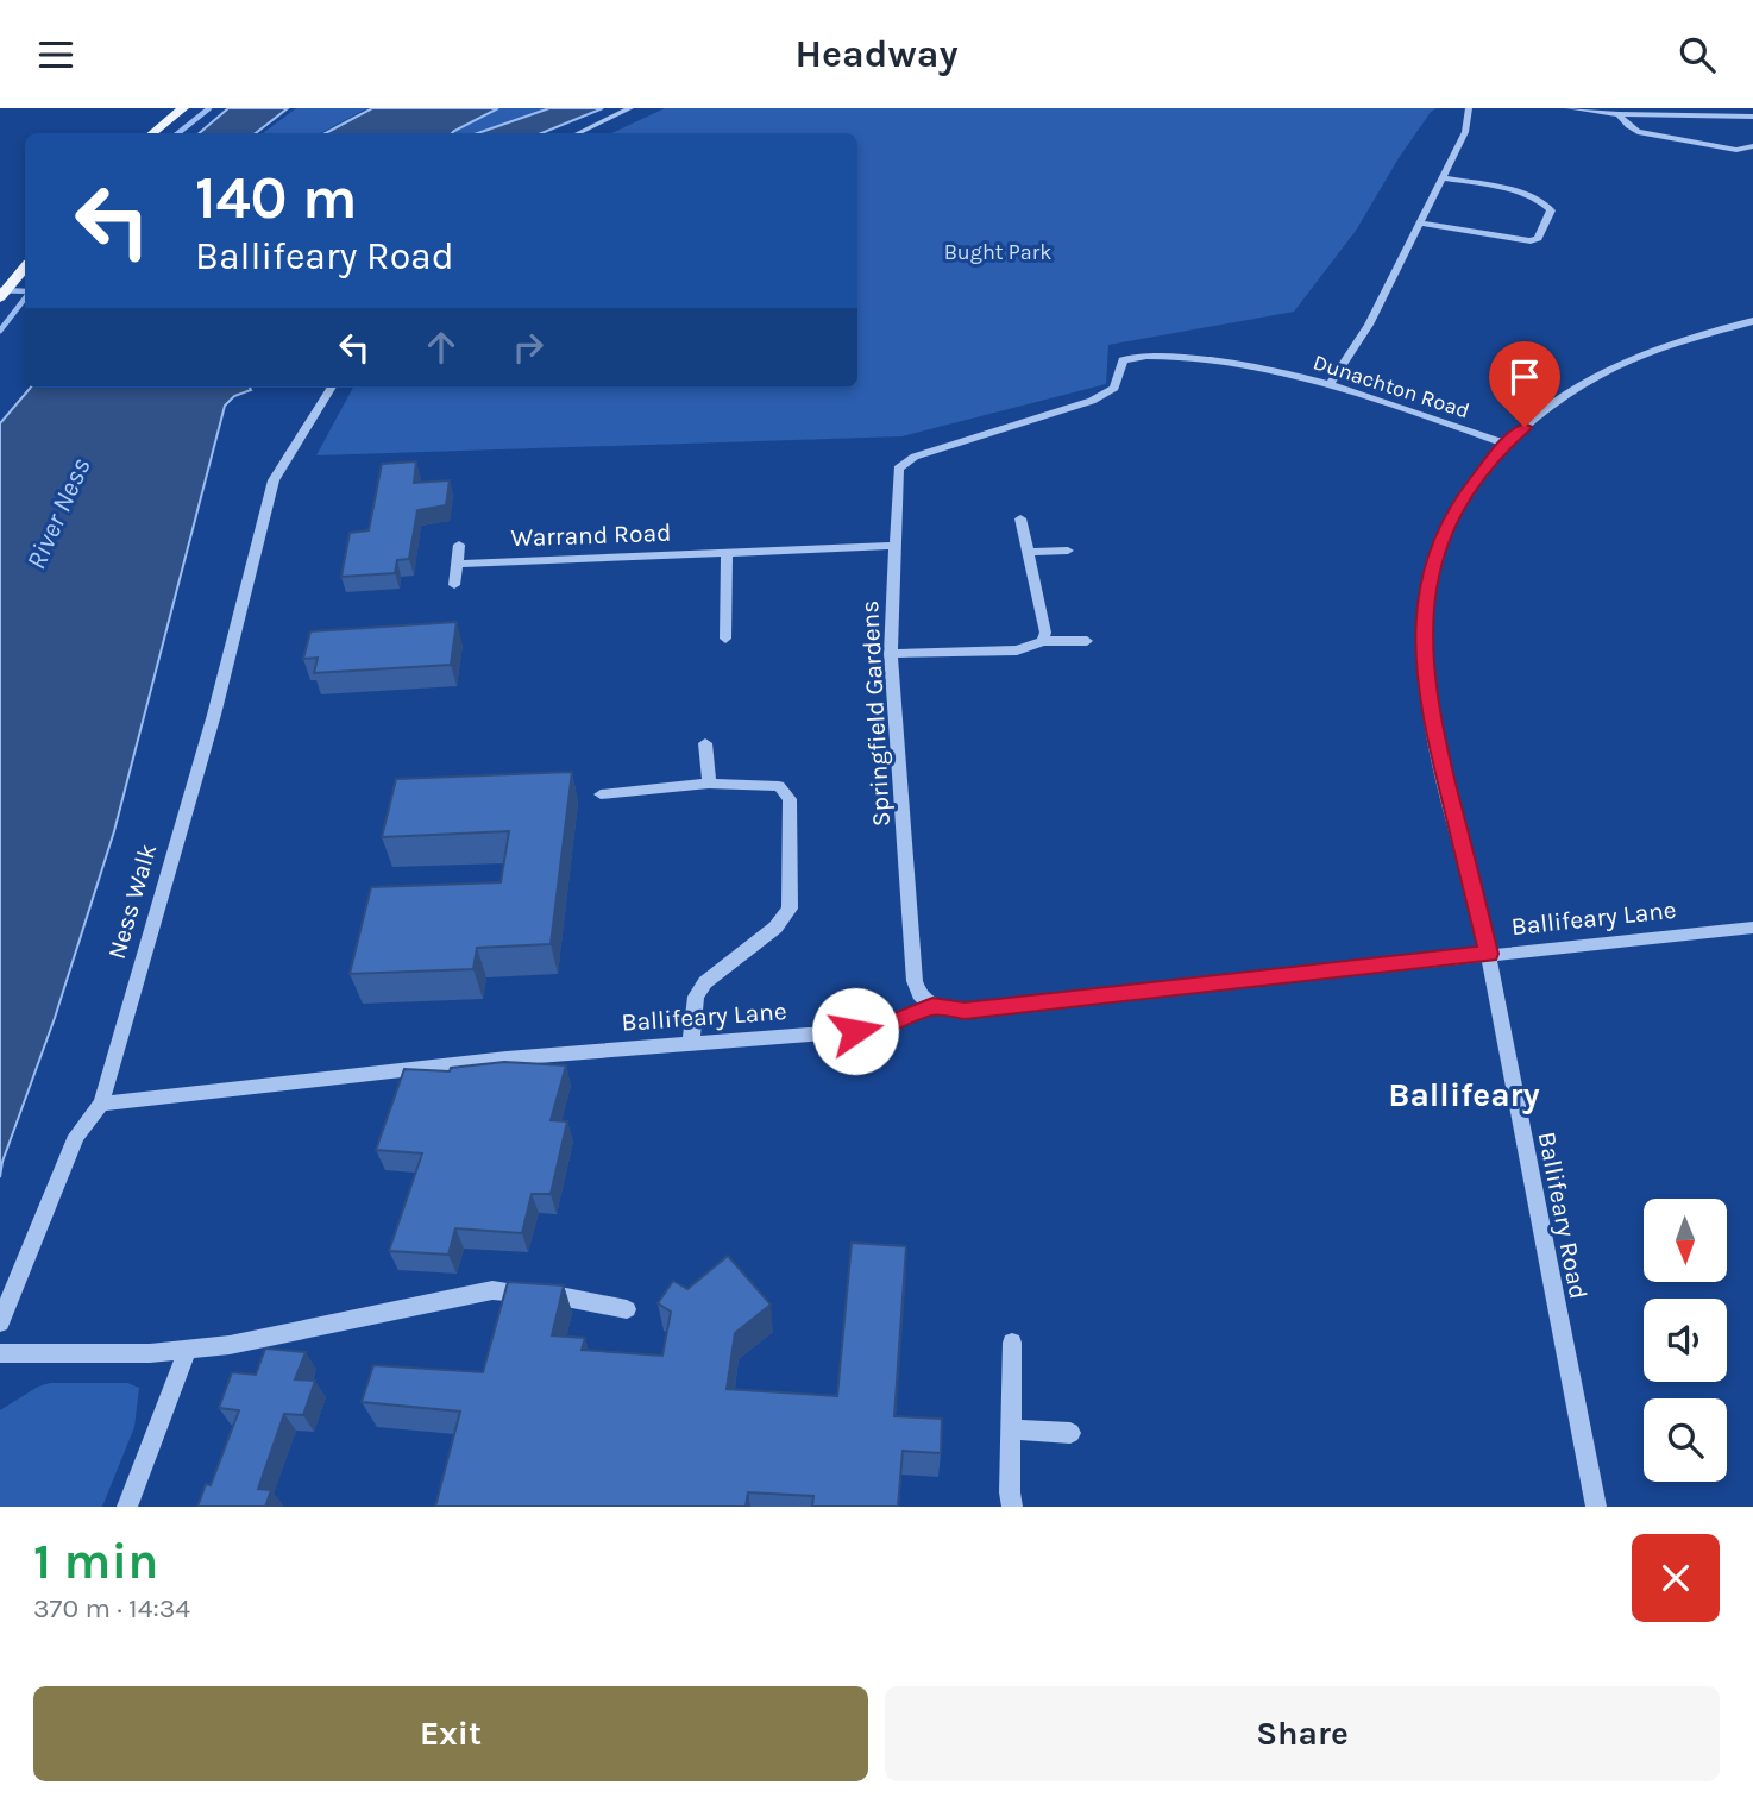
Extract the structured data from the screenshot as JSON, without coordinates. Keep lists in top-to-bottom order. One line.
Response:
{"streets":{"street":["Dunachton Road","Warrand Road","Springfield Gardens","Ness Walk","Ballifeary Lane","Ballifeary Road"]},"crossings":[["Dunachton Road","Springfield Gardens"],["Dunachton Road","Ballifeary Road"],["Warrand Road","Springfield Gardens"],["Springfield Gardens","Ballifeary Lane"],["Ness Walk","Ballifeary Lane"],["Ballifeary Lane","Ballifeary Road"]],"districts":["Ballifeary"],"water":["River Ness"],"parks":["Bught Park"],"north":"bottom","page":{"header":"Headway","turn":["140 m","Ballifeary Road"],"heading":["1 min","370 m · 14:34"],"buttons":["Exit","Share"]}}
